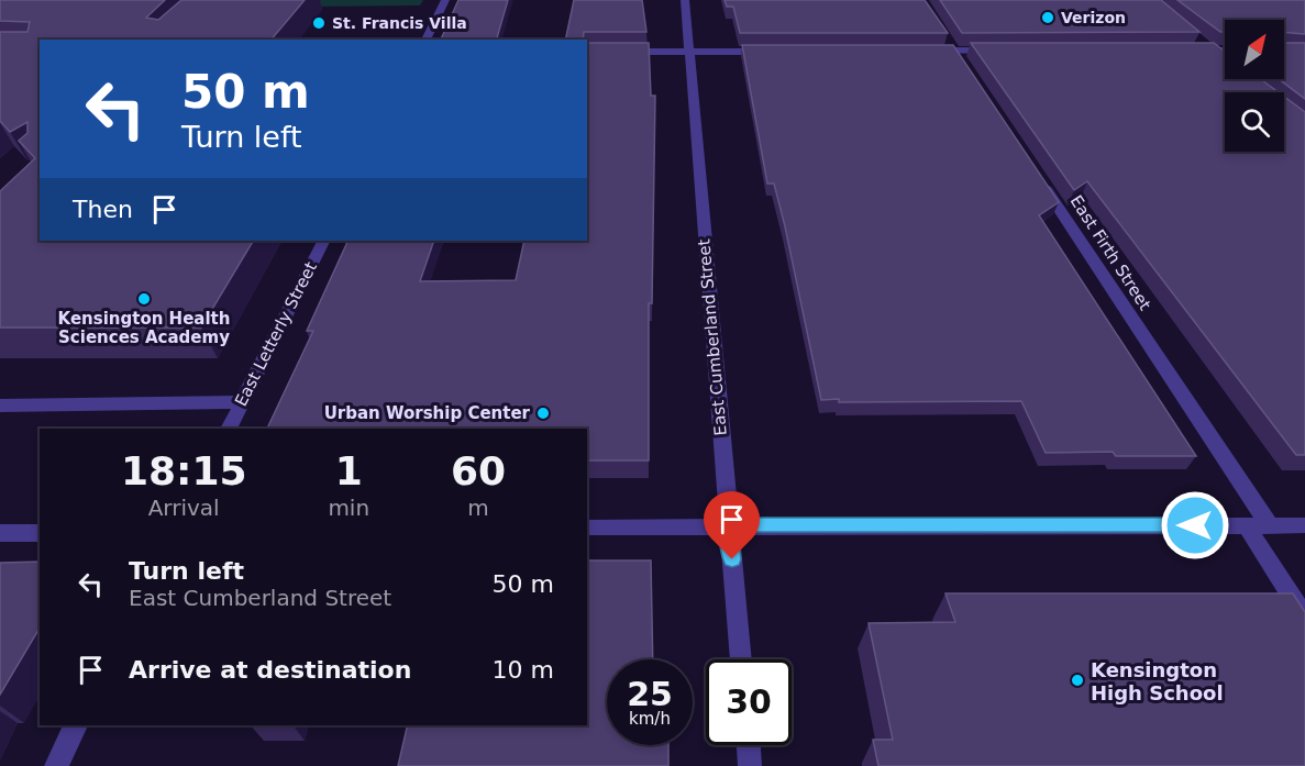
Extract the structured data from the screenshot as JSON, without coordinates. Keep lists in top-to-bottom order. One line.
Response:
{"streets":{"street":["East Firth Street","East Letterly Street","East Cumberland Street"]},"places":["Verizon","St. Francis Villa","Kensington Health Sciences Academy","Urban Worship Center","Kensington High School"],"north":"top right","page":{"turn":["50 m","Turn left"],"then":"Then","eta":["18:15","Arrival","1","min","60","m"],"list":[{"name":"Turn left","note":"East Cumberland Street","value":"50 m"},{"name":"Arrive at destination","value":"10 m"}],"speed":"25 km/h","limit":"30"}}
